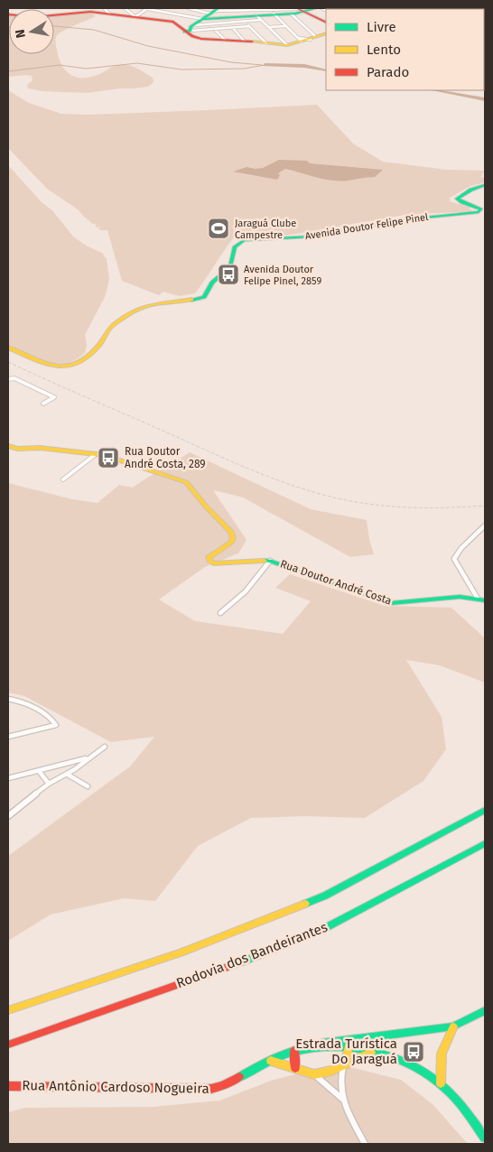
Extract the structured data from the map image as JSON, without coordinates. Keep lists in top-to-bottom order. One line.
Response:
{"streets":{"main road":["Avenida Doutor Felipe Pinel","Rua Doutor André Costa","Rodovia dos Bandeirantes","Rua Antônio Cardoso Nogueira"]},"places":{"sports":["Jaraguá Clube Campestre"],"bus stop":["Avenida Doutor Felipe Pinel, 2859","Rua Doutor André Costa, 289","Estrada Turística Do Jaraguá"]},"legend":["Livre","Lento","Parado"],"north":"left"}
